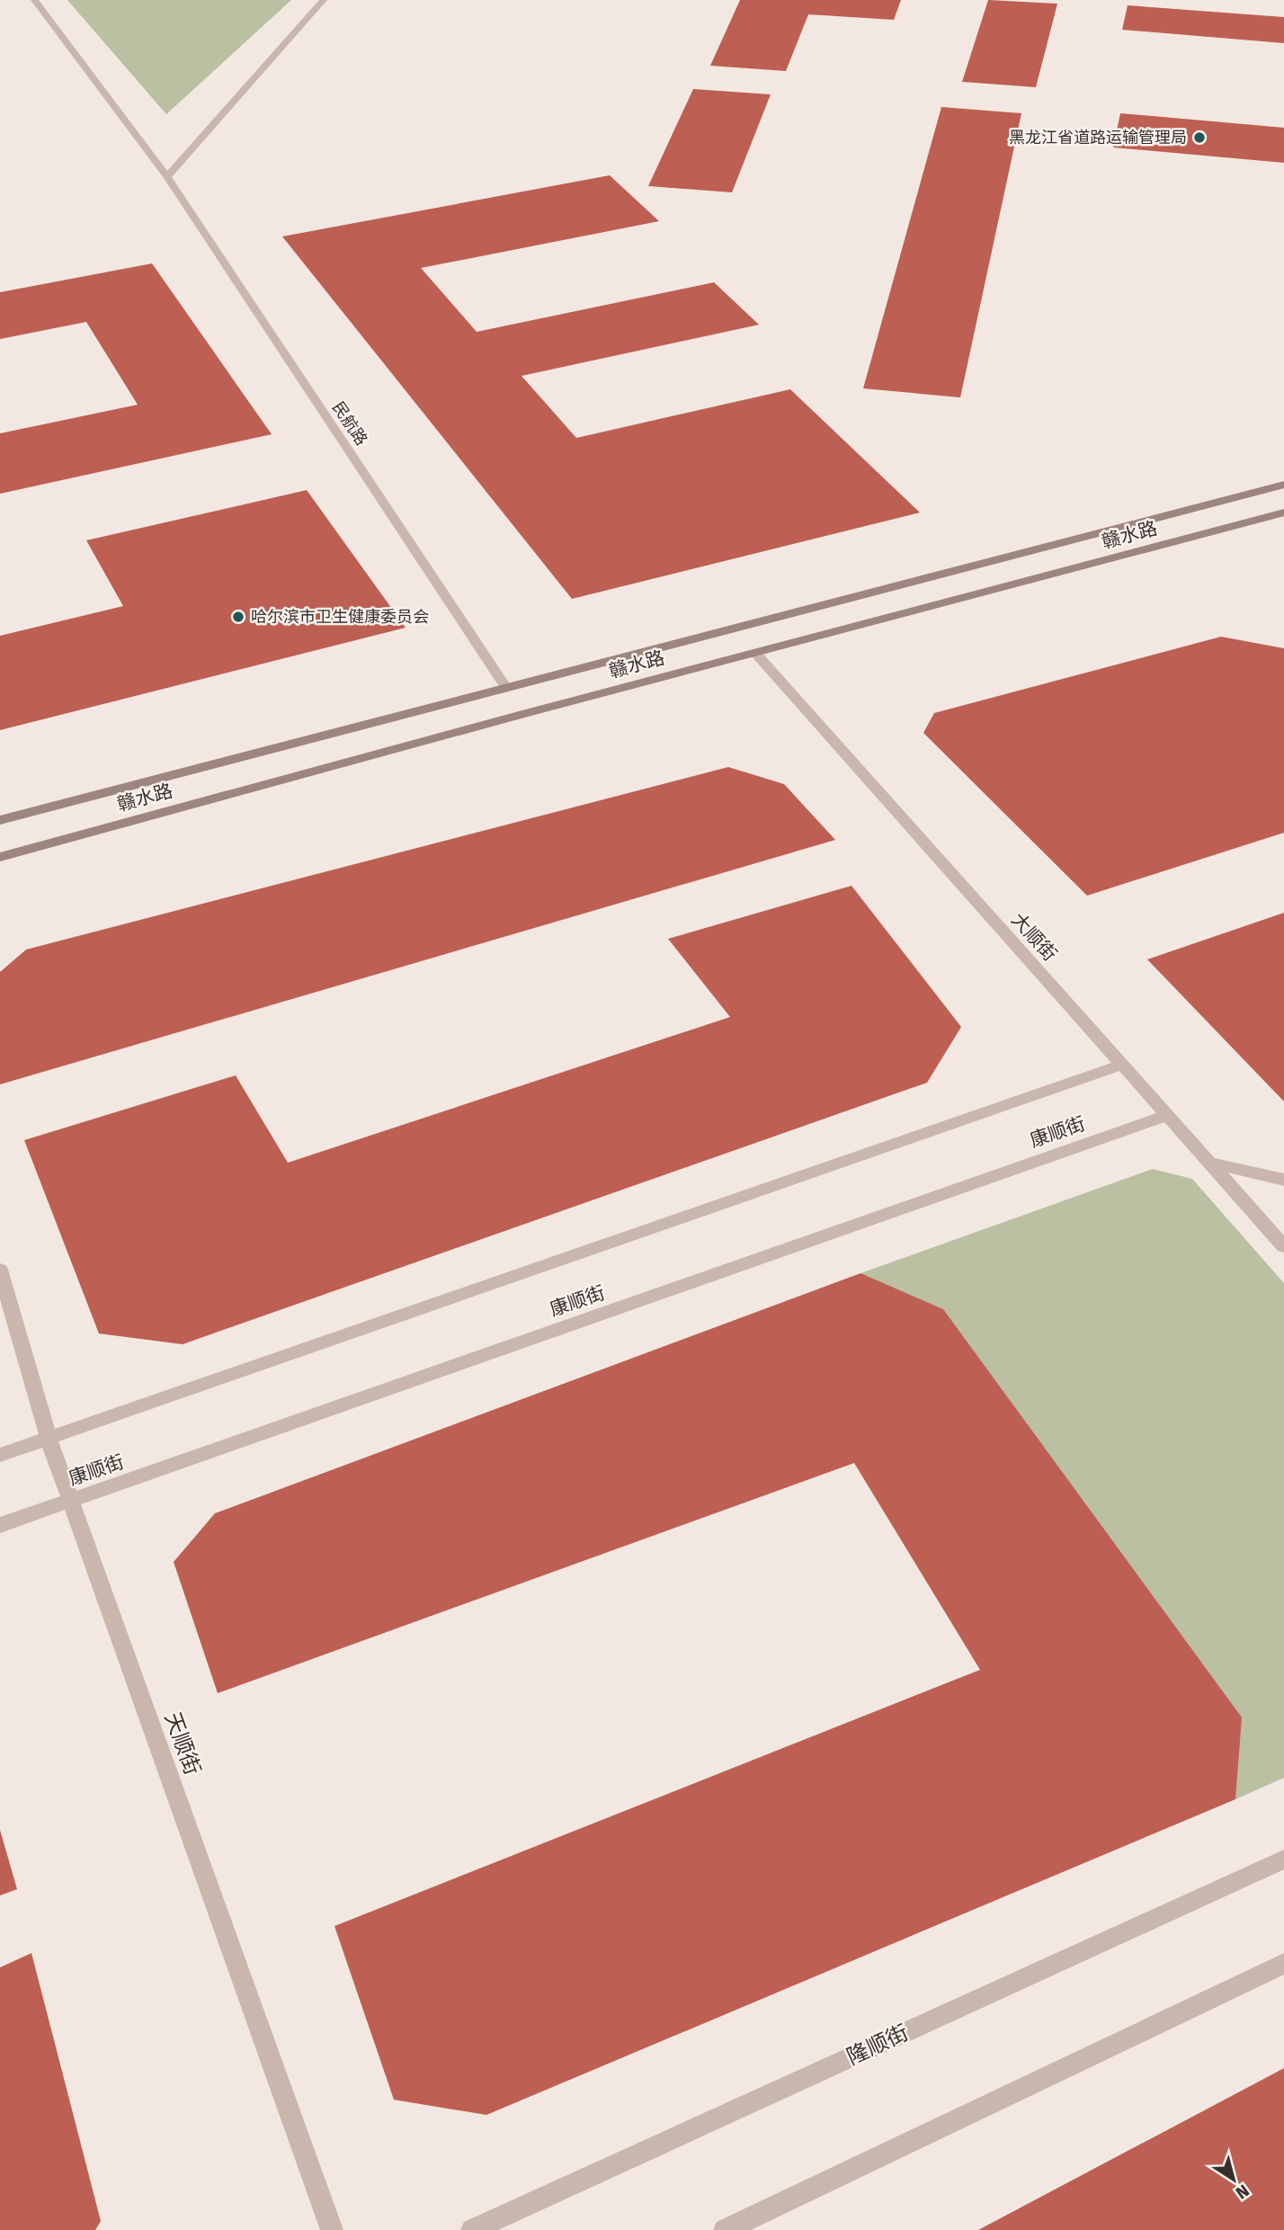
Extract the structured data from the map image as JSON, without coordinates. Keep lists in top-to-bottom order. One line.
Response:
{"streets":{"main road":["赣水路"],"street":["民航路","大顺街","康顺街","天顺街","隆顺街"]},"crossings":[["民航路","赣水路"],["赣水路","大顺街"],["大顺街","康顺街"],["康顺街","天顺街"]],"places":["黑龙江省道路运输管理局","哈尔滨市卫生健康委员会"],"north":"bottom right"}
